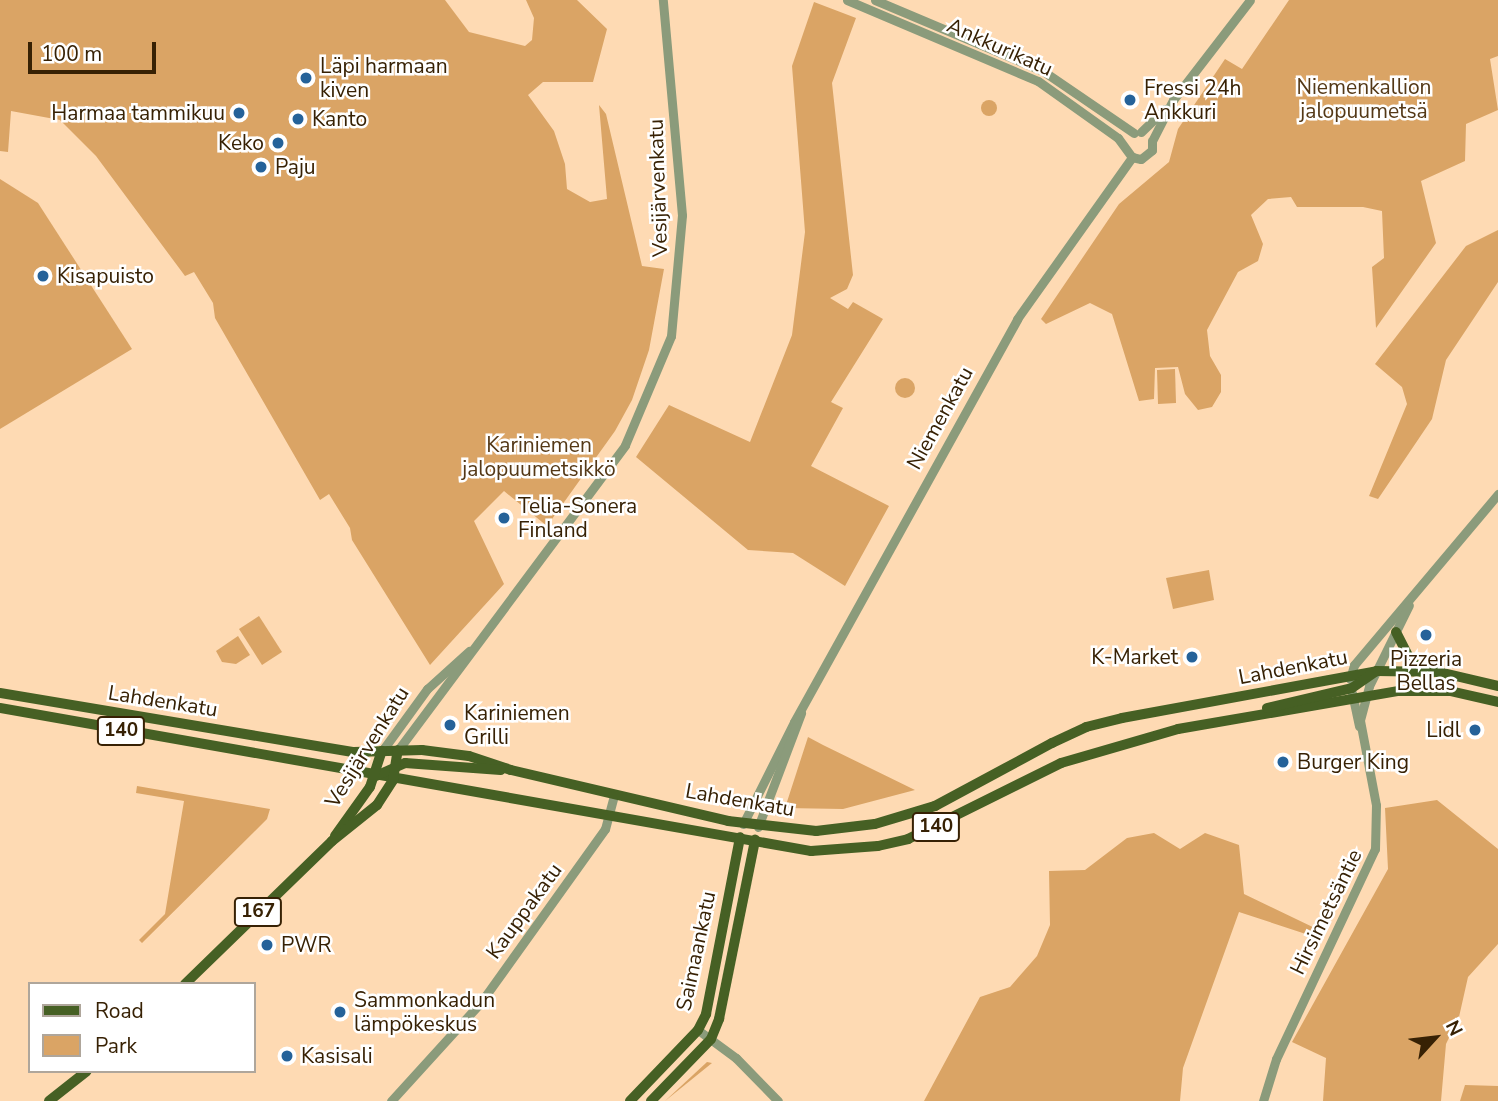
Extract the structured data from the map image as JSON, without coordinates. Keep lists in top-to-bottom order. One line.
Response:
{"streets":{"main road":["Vesijärvenkatu","Niemenkatu","Lahdenkatu","140","167","Saimaankatu"],"street":["Ankkurikatu","Kauppakatu","Hirsimetsäntie"]},"crossings":[["Ankkurikatu","Niemenkatu"],["Vesijärvenkatu","Lahdenkatu"],["Niemenkatu","Lahdenkatu"],["Niemenkatu","Saimaankatu"],["Lahdenkatu","Kauppakatu"],["Lahdenkatu","Hirsimetsäntie"],["Lahdenkatu","Saimaankatu"]],"parks":["Niemenkallion jalopuumetsä","Kariniemen jalopuumetsikkö"],"places":["Läpi harmaan kiven","Fressi 24h Ankkuri","Harmaa tammikuu","Kanto","Keko","Paju","Kisapuisto","Telia-Sonera Finland","Pizzeria Bellas","K-Market","Kariniemen Grilli","Lidl","Burger King","PWR","Sammonkadun lämpökeskus","Kasisali"],"legend":["Road","Park"],"scale_bar":"100 m","north":"top right"}
